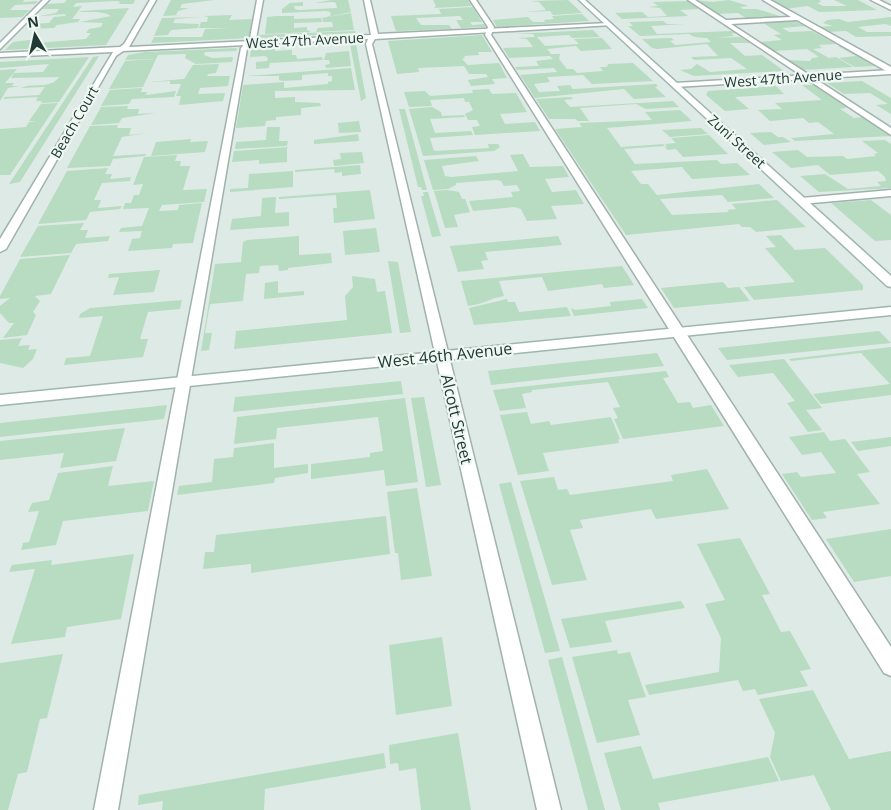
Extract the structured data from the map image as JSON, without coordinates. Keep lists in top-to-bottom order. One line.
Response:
{"streets":{"street":["West 47th Avenue","Beach Court","Zuni Street","West 46th Avenue","Alcott Street"]},"crossings":[["West 47th Avenue","Beach Court"],["West 47th Avenue","Zuni Street"],["West 47th Avenue","Alcott Street"],["West 46th Avenue","Alcott Street"]],"north":"top"}
